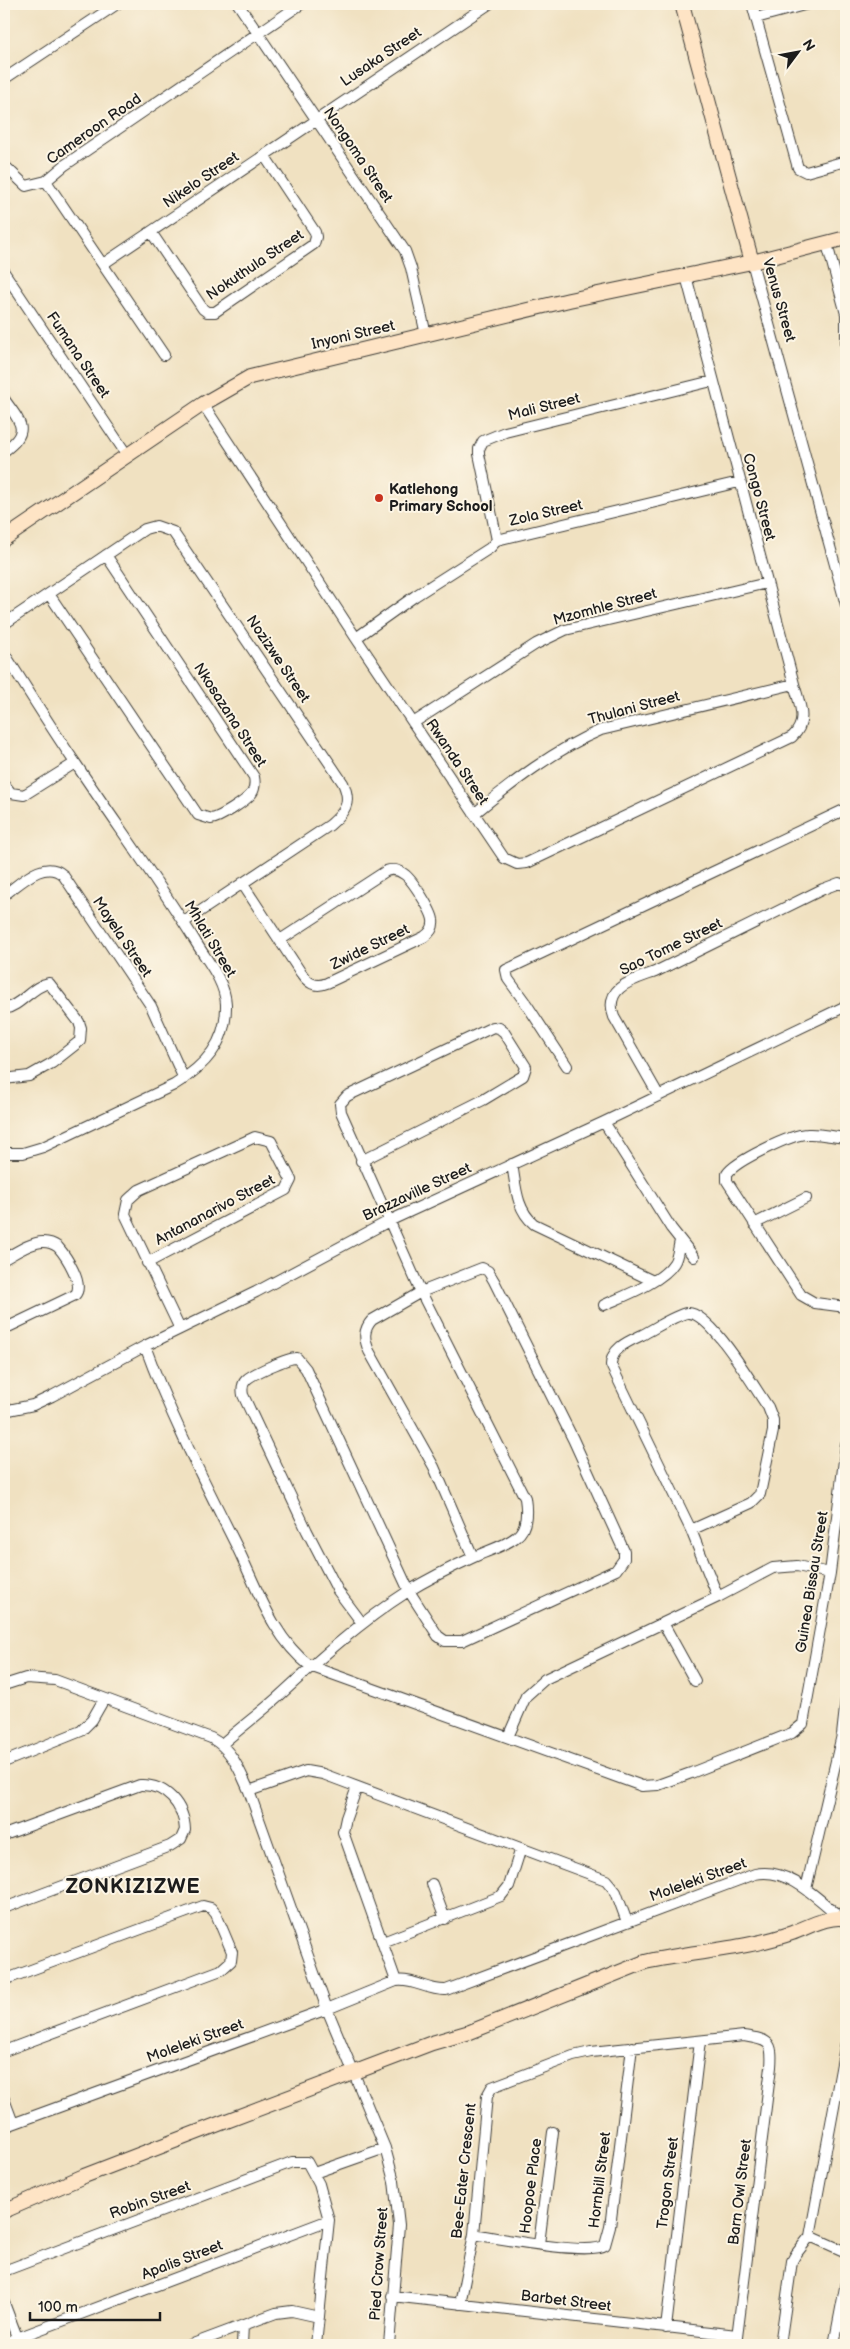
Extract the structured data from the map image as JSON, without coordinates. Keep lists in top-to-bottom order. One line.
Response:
{"streets":{"street":["Lusaka Street","Cameroon Road","Nongoma Street","Nikelo Street","Nokuthula Street","Venus Street","Inyoni Street","Fumana Street","Mali Street","Congo Street","Zola Street","Mzomhle Street","Nozizwe Street","Thulani Street","Nkosazana Street","Rwanda Street","Mayela Street","Mhlati Street","Zwide Street","Sao Tome Street","Brazzaville Street","Antananarivo Street","Guinea Bissau Street","Moleleki Street","Bee-Eater Crescent","Hornbill Street","Trogon Street","Hoopoe Place","Barn Owl Street","Robin Street","Apalis Street","Pied Crow Street","Barbet Street"]},"crossings":[["Lusaka Street","Nongoma Street"],["Lusaka Street","Nikelo Street"],["Cameroon Road","Nongoma Street"],["Cameroon Road","Nikelo Street"],["Nongoma Street","Nikelo Street"],["Nongoma Street","Inyoni Street"],["Nikelo Street","Nokuthula Street"],["Venus Street","Inyoni Street"],["Inyoni Street","Fumana Street"],["Inyoni Street","Congo Street"],["Inyoni Street","Rwanda Street"],["Mali Street","Congo Street"],["Mali Street","Zola Street"],["Congo Street","Zola Street"],["Congo Street","Mzomhle Street"],["Congo Street","Thulani Street"],["Congo Street","Rwanda Street"],["Zola Street","Rwanda Street"],["Mzomhle Street","Rwanda Street"],["Nozizwe Street","Nkosazana Street"],["Nozizwe Street","Mhlati Street"],["Nozizwe Street","Zwide Street"],["Thulani Street","Rwanda Street"],["Mayela Street","Mhlati Street"],["Sao Tome Street","Brazzaville Street"],["Brazzaville Street","Antananarivo Street"],["Moleleki Street","Pied Crow Street"],["Bee-Eater Crescent","Hornbill Street"],["Bee-Eater Crescent","Trogon Street"],["Bee-Eater Crescent","Barn Owl Street"],["Bee-Eater Crescent","Barbet Street"],["Hornbill Street","Hoopoe Place"],["Trogon Street","Barbet Street"],["Barn Owl Street","Barbet Street"],["Pied Crow Street","Barbet Street"]],"districts":["ZONKIZIZWE"],"places":["Katlehong Primary School"],"scale_bar":"100 m","north":"top right"}
